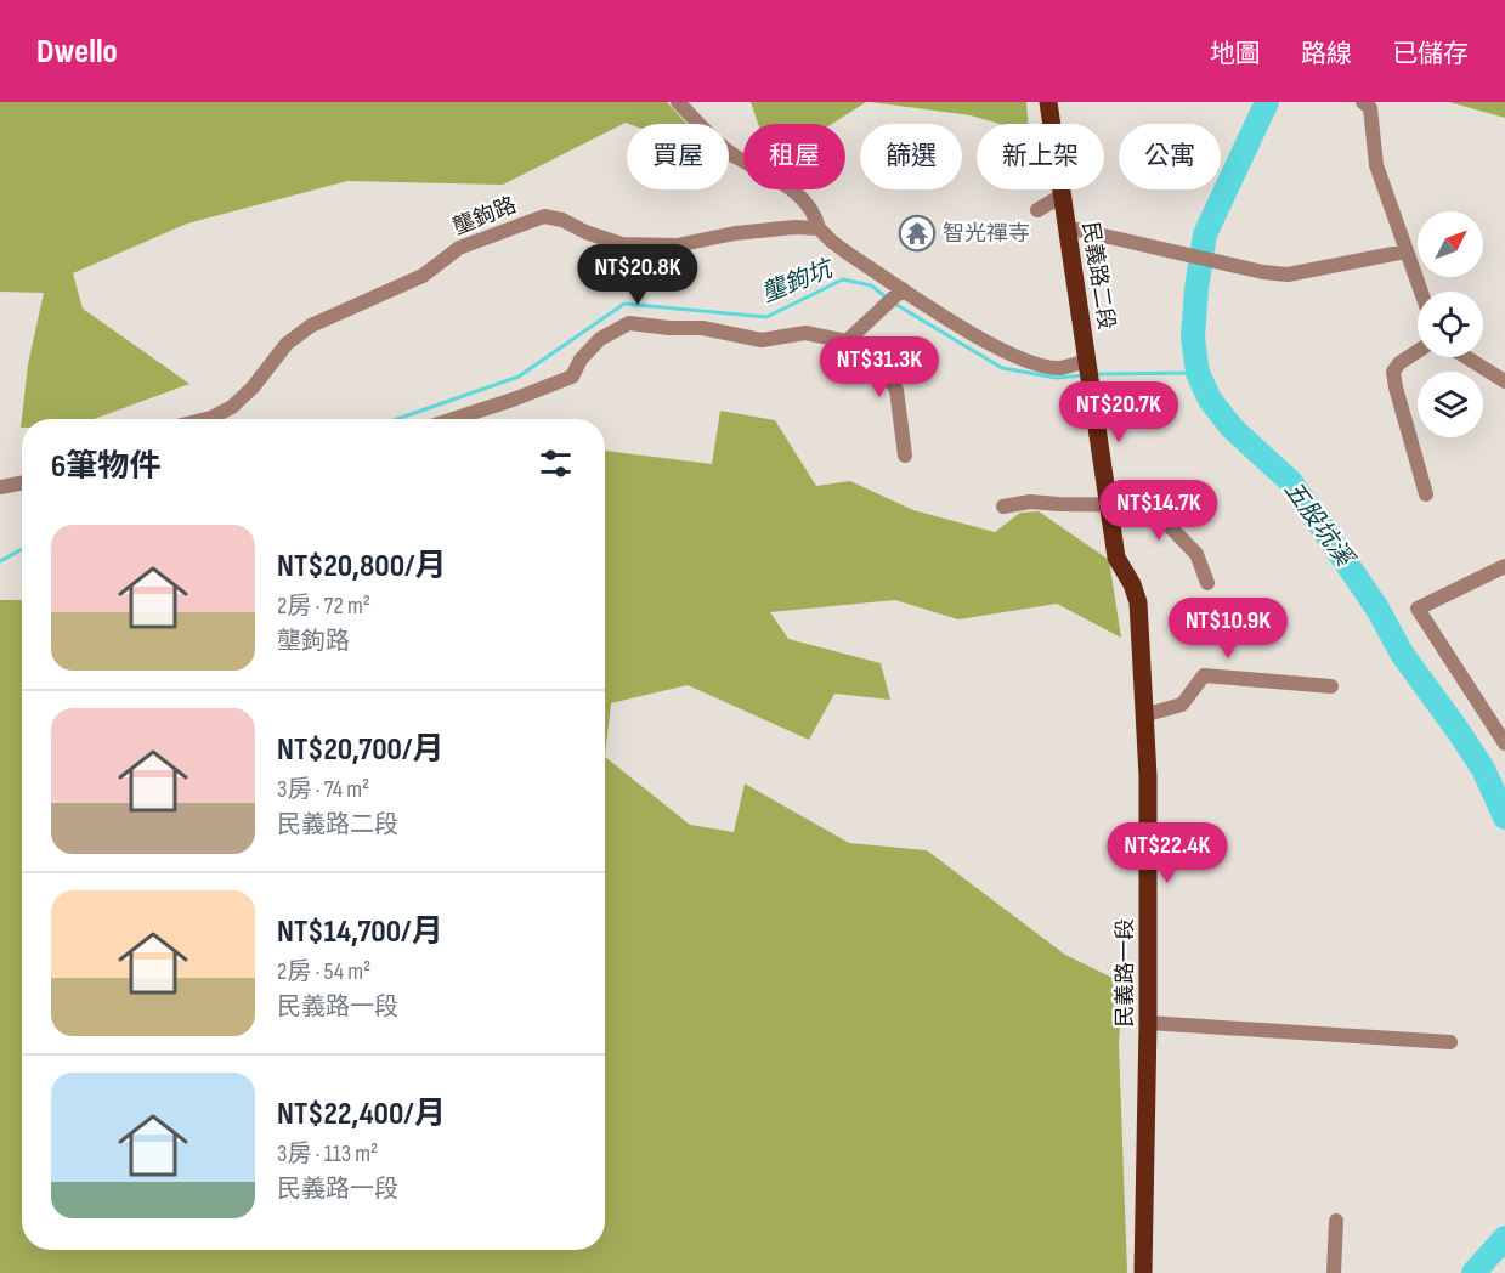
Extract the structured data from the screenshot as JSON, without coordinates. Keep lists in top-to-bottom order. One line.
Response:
{"streets":{"main road":["民義路二段","民義路一段"],"street":["壟鉤路"]},"crossings":[["民義路二段","民義路一段"]],"water":["壟鉤坑","五股坑溪"],"places":{"temple":["智光禪寺"]},"north":"top right","page":{"header":"Dwello","nav":["地圖","路線","已儲存"],"chip":["買屋","租屋","篩選","新上架","公寓"],"price":["NT$20.8K","NT$31.3K","NT$20.7K","NT$14.7K","NT$10.9K","NT$22.4K"],"heading":"6筆物件","list":[{"name":"NT$20,800/月","note":"2房 · 72 m² · 壟鉤路"},{"name":"NT$20,700/月","note":"3房 · 74 m² · 民義路二段"},{"name":"NT$14,700/月","note":"2房 · 54 m² · 民義路一段"},{"name":"NT$22,400/月","note":"3房 · 113 m² · 民義路一段"}]}}
